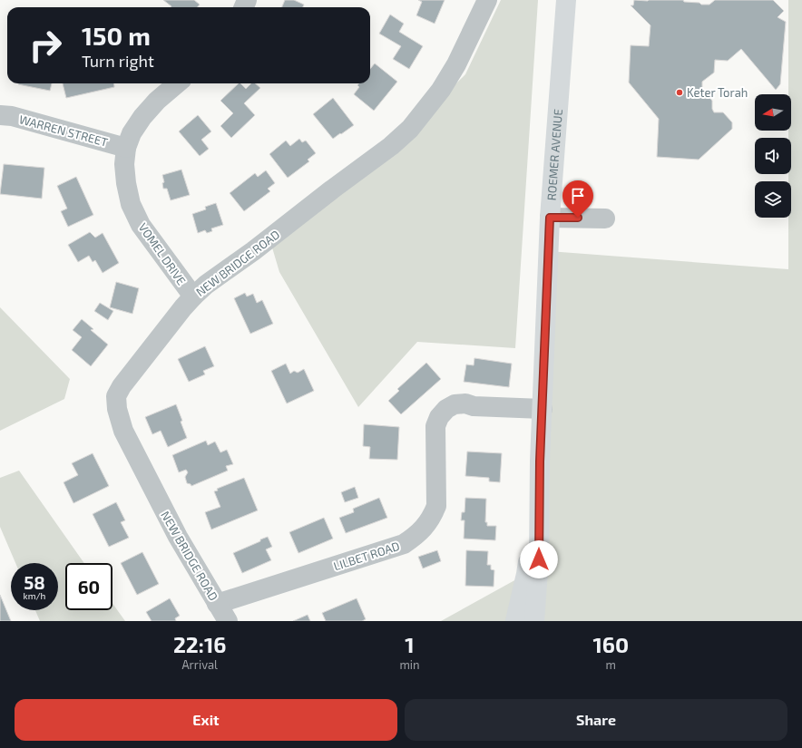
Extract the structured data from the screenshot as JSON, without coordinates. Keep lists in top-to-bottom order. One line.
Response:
{"streets":{"main road":["ROEMER AVENUE"],"street":["WARREN STREET","VOMEL DRIVE","NEW BRIDGE ROAD","LILBET ROAD"]},"crossings":[["WARREN STREET","VOMEL DRIVE"],["ROEMER AVENUE","LILBET ROAD"],["VOMEL DRIVE","NEW BRIDGE ROAD"],["NEW BRIDGE ROAD","LILBET ROAD"]],"places":["Keter Torah"],"north":"left","page":{"turn":["150 m","Turn right"],"speed":"58 km/h","limit":"60","eta":["22:16","Arrival","1","min","160","m"],"buttons":["Exit","Share"]}}
